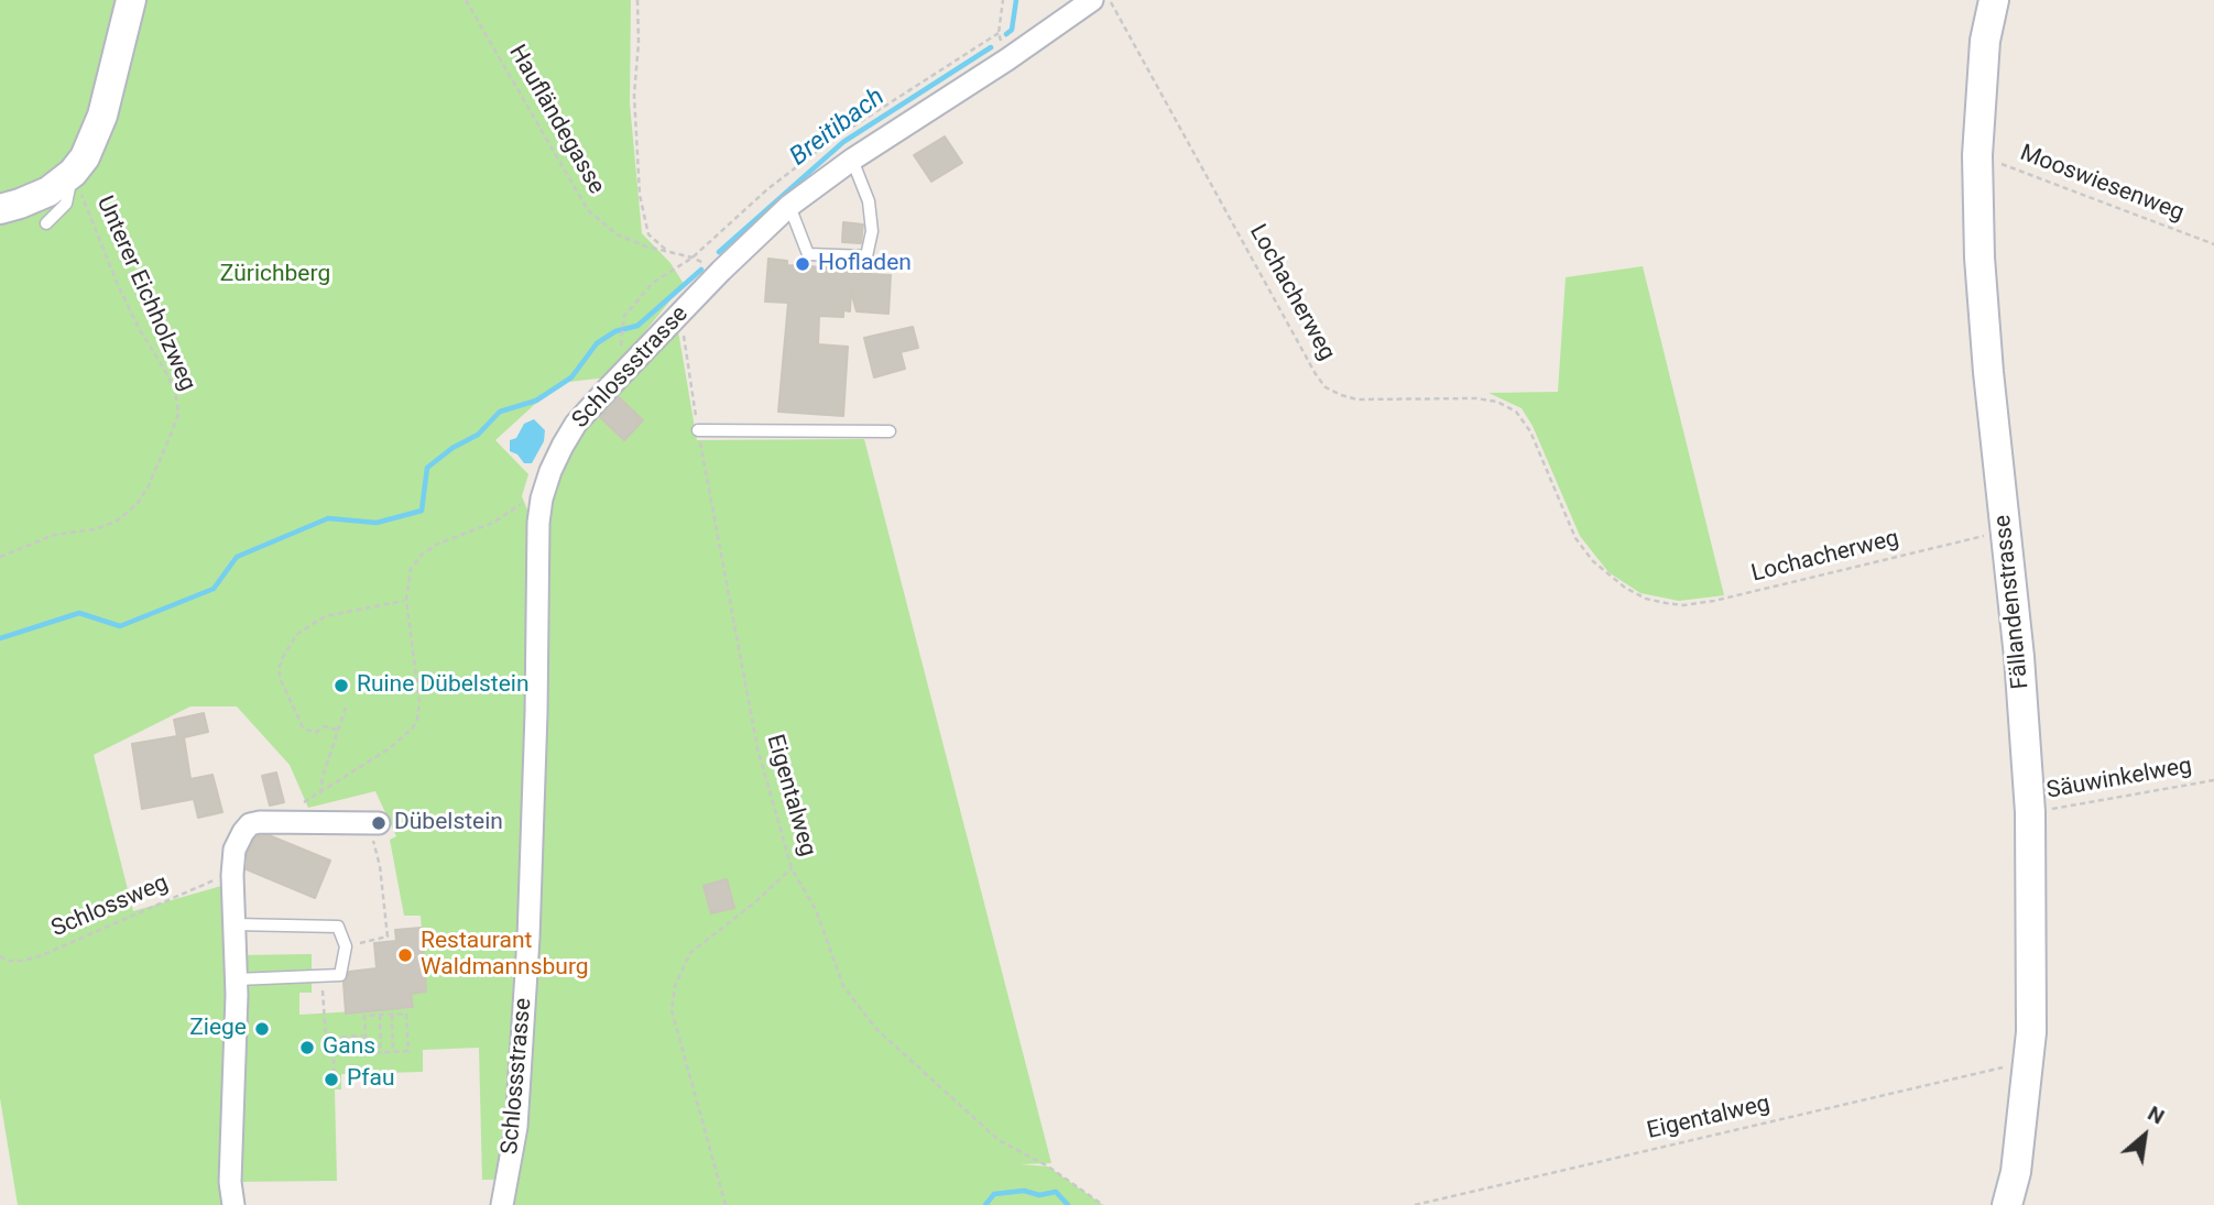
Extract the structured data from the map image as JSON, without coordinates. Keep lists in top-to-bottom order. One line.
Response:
{"streets":{"main road":["Fällandenstrasse"],"street":["Schlossstrasse"],"path":["Haufländegasse","Mooswiesenweg","Lochacherweg","Unterer Eichholzweg","Säuwinkelweg","Eigentalweg","Schlossweg"]},"crossings":[["Haufländegasse","Schlossstrasse"],["Mooswiesenweg","Fällandenstrasse"],["Lochacherweg","Fällandenstrasse"],["Schlossstrasse","Eigentalweg"],["Fällandenstrasse","Säuwinkelweg"]],"water":["Breitibach"],"parks":["Zürichberg"],"places":["Hofladen","Ruine Dübelstein","Dübelstein","Restaurant Waldmannsburg","Ziege","Gans","Pfau"],"north":"top right"}
